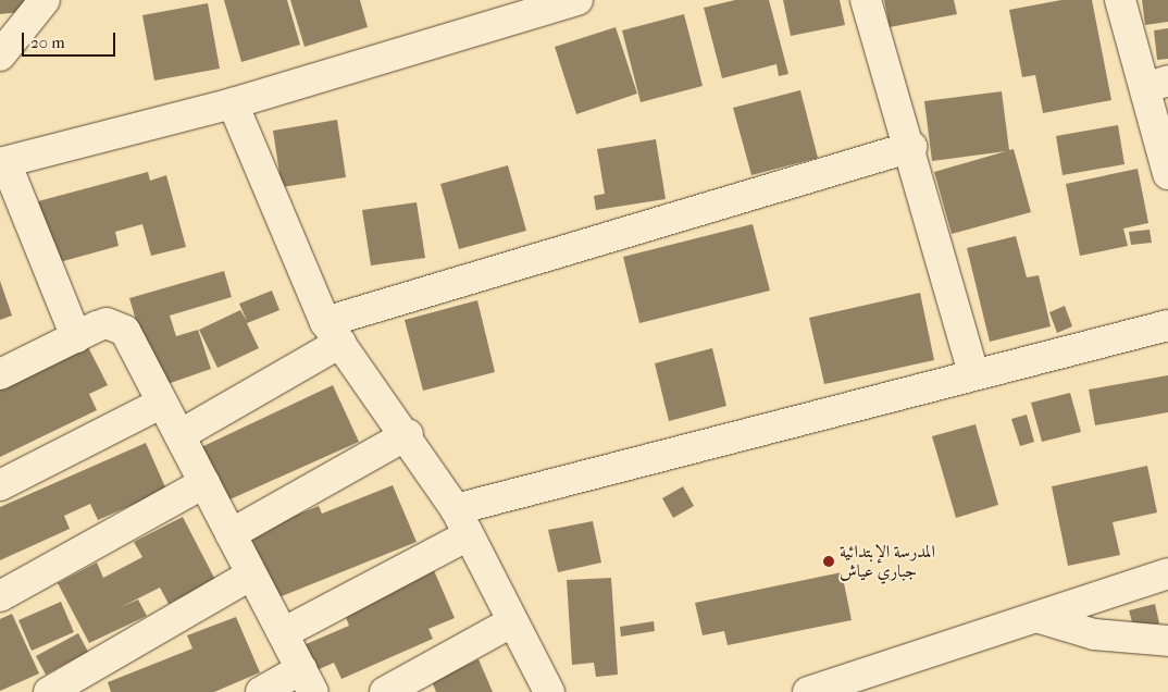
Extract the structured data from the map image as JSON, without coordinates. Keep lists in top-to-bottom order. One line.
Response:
{"places":["المدرسة الإبتدائية جباري عياش"],"scale_bar":"20 m"}
